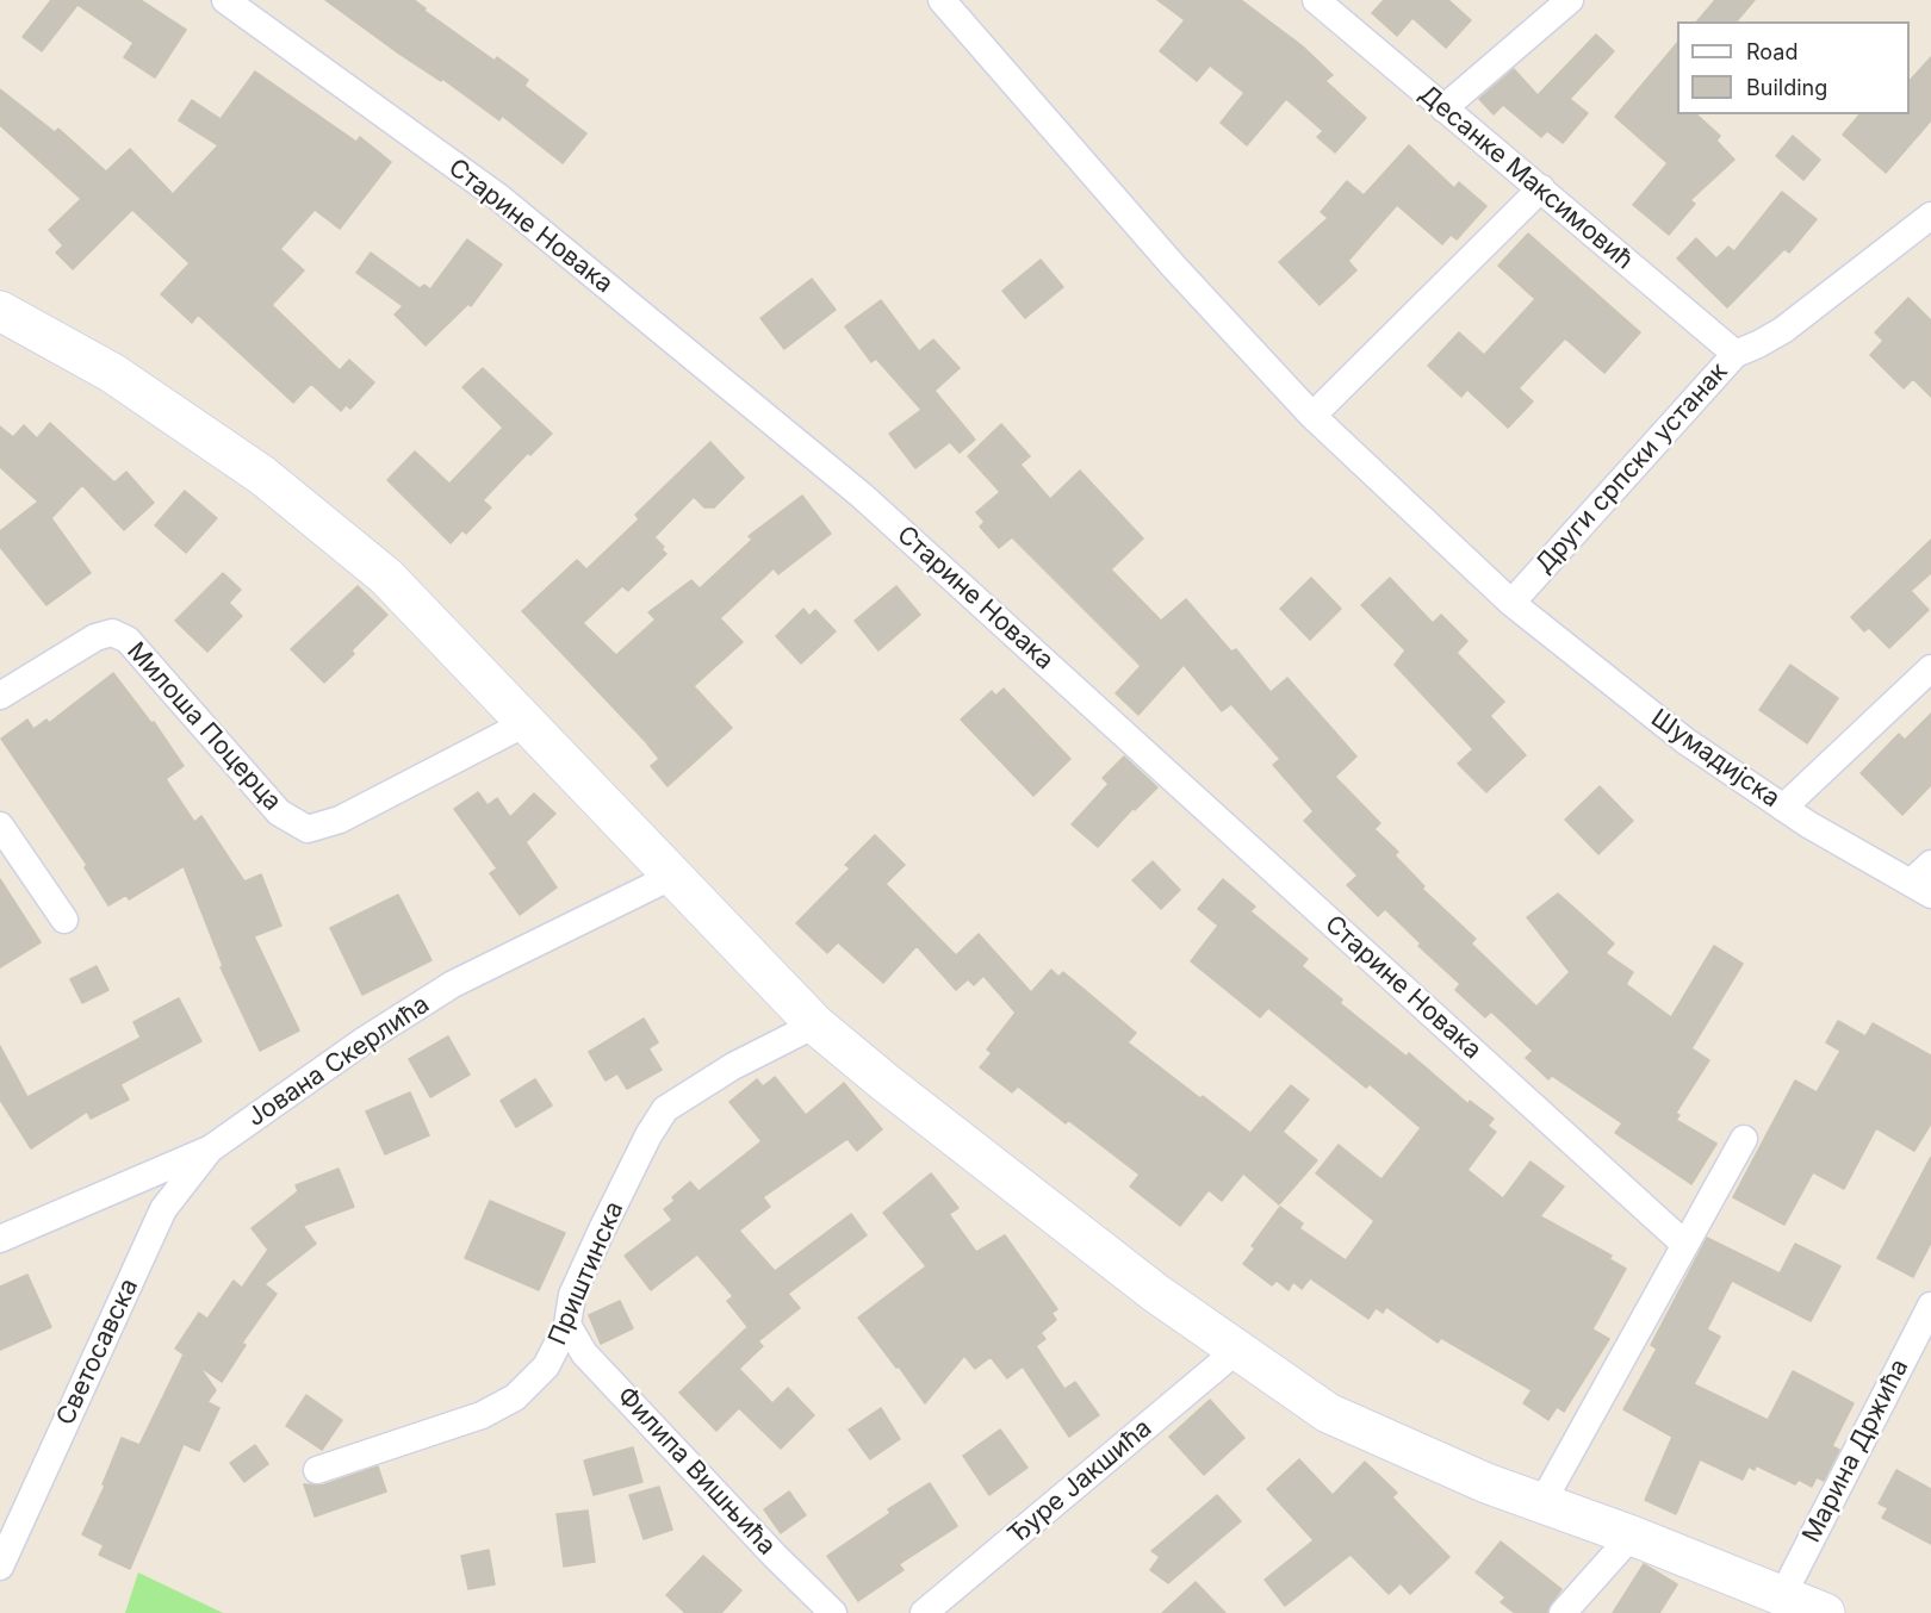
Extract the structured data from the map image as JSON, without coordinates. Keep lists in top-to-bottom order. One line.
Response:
{"streets":{"street":["Десанке Максимовић","Старине Новака","Други српски устанак","Милоша Поцерца","Шумадијска","Јована Скерлића","Приштинска","Светосавска","Марина Држића","Филипа Вишњића","Ђуре Јакшића"]},"crossings":[["Десанке Максимовић","Други српски устанак"],["Други српски устанак","Шумадијска"],["Јована Скерлића","Светосавска"],["Приштинска","Филипа Вишњића"]],"legend":["Road","Building"]}
